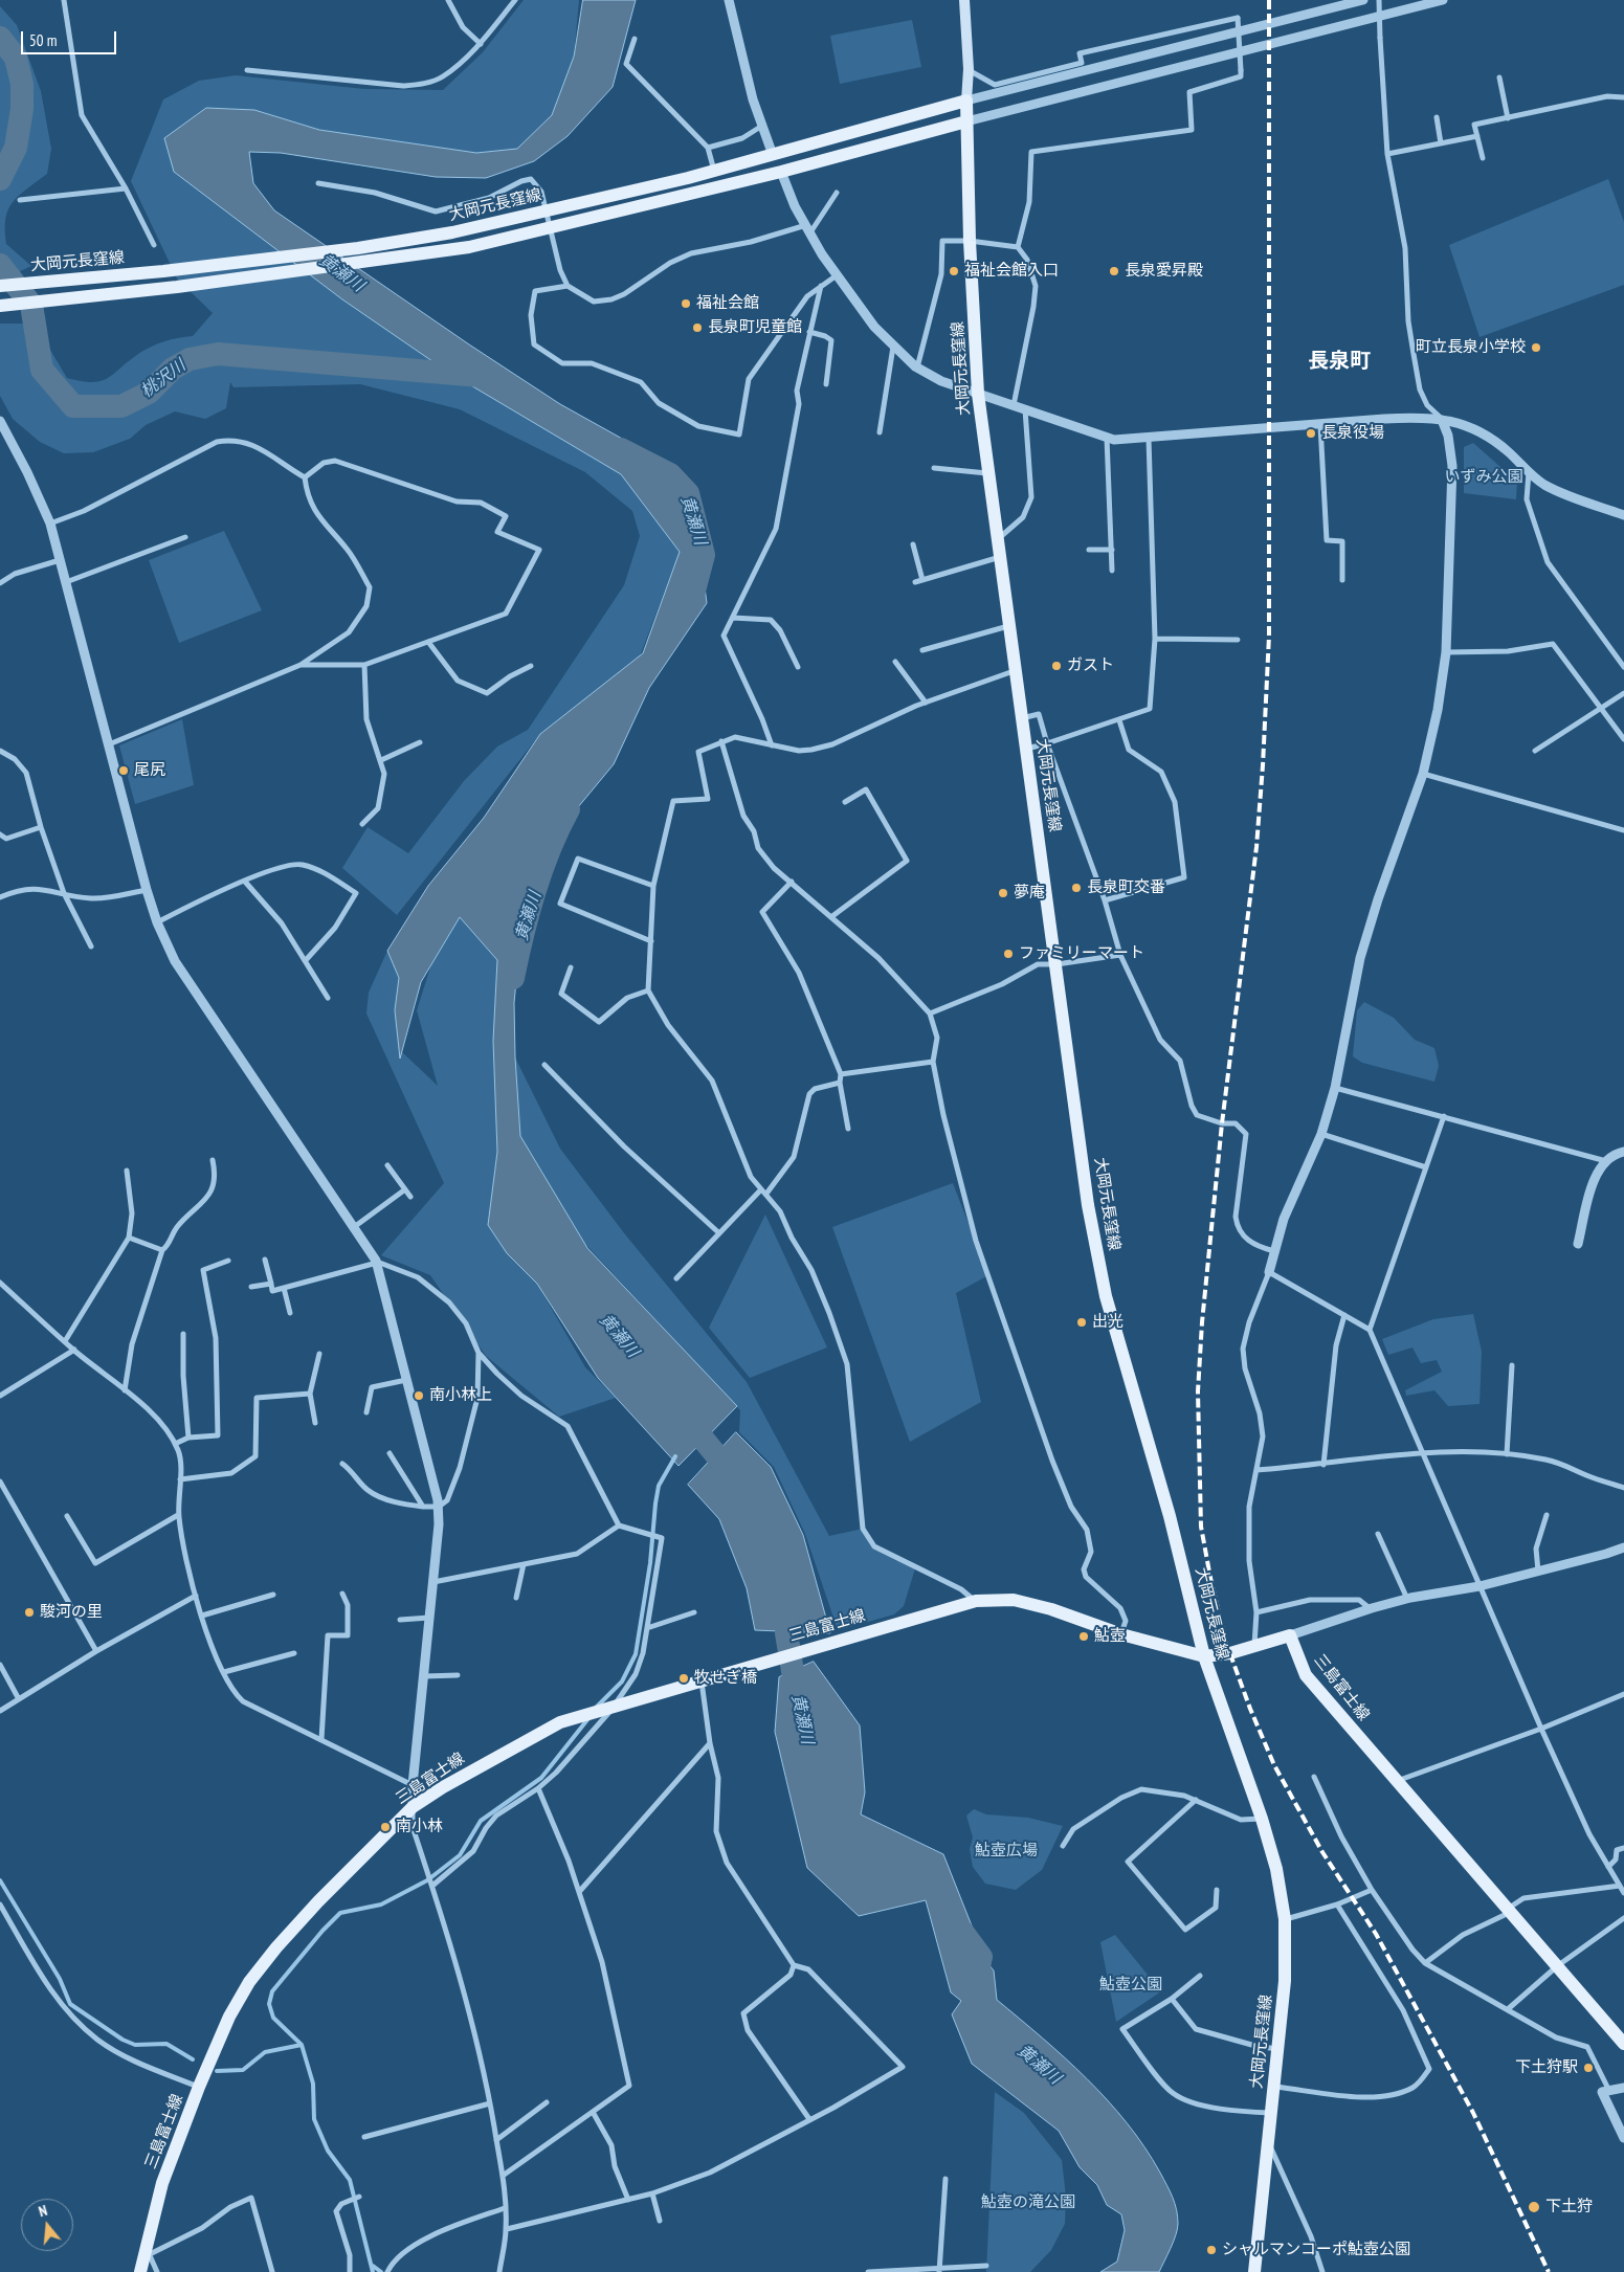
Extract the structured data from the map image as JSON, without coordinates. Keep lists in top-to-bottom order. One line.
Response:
{"streets":{"main road":["大岡元長窪線","三島富士線"]},"crossings":[["大岡元長窪線","三島富士線"]],"districts":["長泉町"],"water":["黄瀬川","桃沢川"],"parks":["いずみ公園","鮎壺広場","鮎壺公園","鮎壺の滝公園"],"places":["福祉会館入口","長泉愛昇殿","福祉会館","長泉町児童館","町立長泉小学校","長泉役場","ガスト","尾尻","長泉町交番","夢庵","ファミリーマート","出光","南小林上","駿河の里","鮎壺","牧せぎ橋","南小林","下土狩駅","下土狩","シャルマンコーポ鮎壺公園"],"scale_bar":"50 m","north":"top"}
